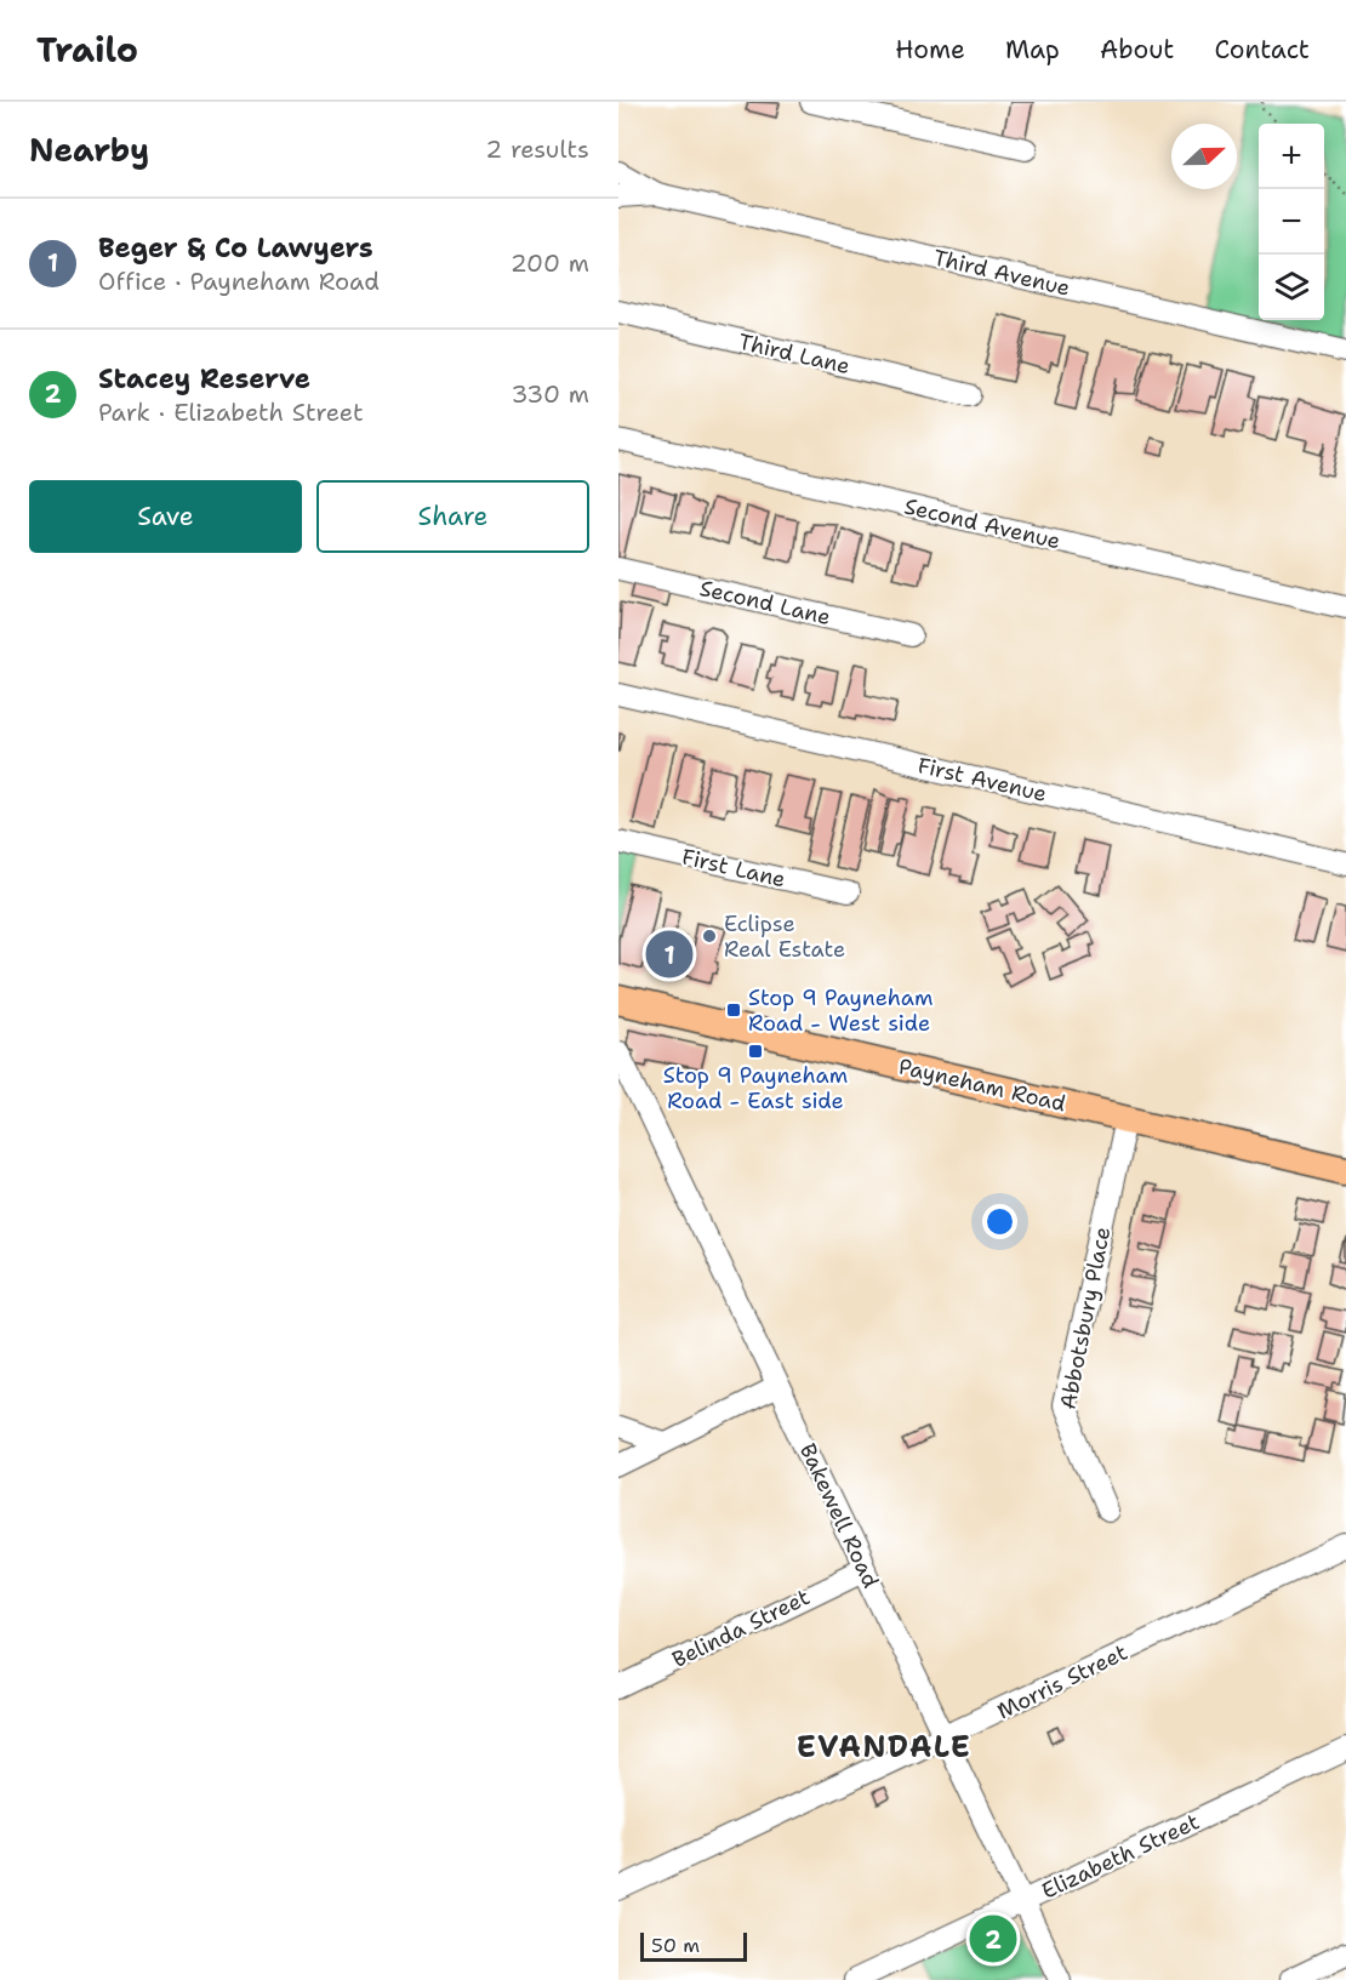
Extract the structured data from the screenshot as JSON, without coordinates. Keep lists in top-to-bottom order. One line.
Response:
{"streets":{"main road":["Payneham Road"],"street":["Third Avenue","Third Lane","Second Avenue","Second Lane","First Avenue","First Lane","Abbotsbury Place","Bakewell Road","Belinda Street","Morris Street","Elizabeth Street"]},"crossings":[["Payneham Road","Abbotsbury Place"],["Bakewell Road","Belinda Street"],["Bakewell Road","Morris Street"],["Bakewell Road","Elizabeth Street"]],"districts":["EVANDALE"],"places":{"other":["Eclipse Real Estate"],"transit":["Stop 9 Payneham Road - West side","Stop 9 Payneham Road - East side"]},"scale_bar":"50 m","north":"right","page":{"header":"Trailo","nav":["Home","Map","About","Contact"],"heading":["Nearby","2 results"],"map_buttons":["+","−"],"list":[{"mark":"1","name":"Beger & Co Lawyers","note":"Office · Payneham Road","value":"200 m"},{"mark":"2","name":"Stacey Reserve","note":"Park · Elizabeth Street","value":"330 m"}],"buttons":["Save","Share"],"pins":["1","2"],"scale":"50 m"}}
